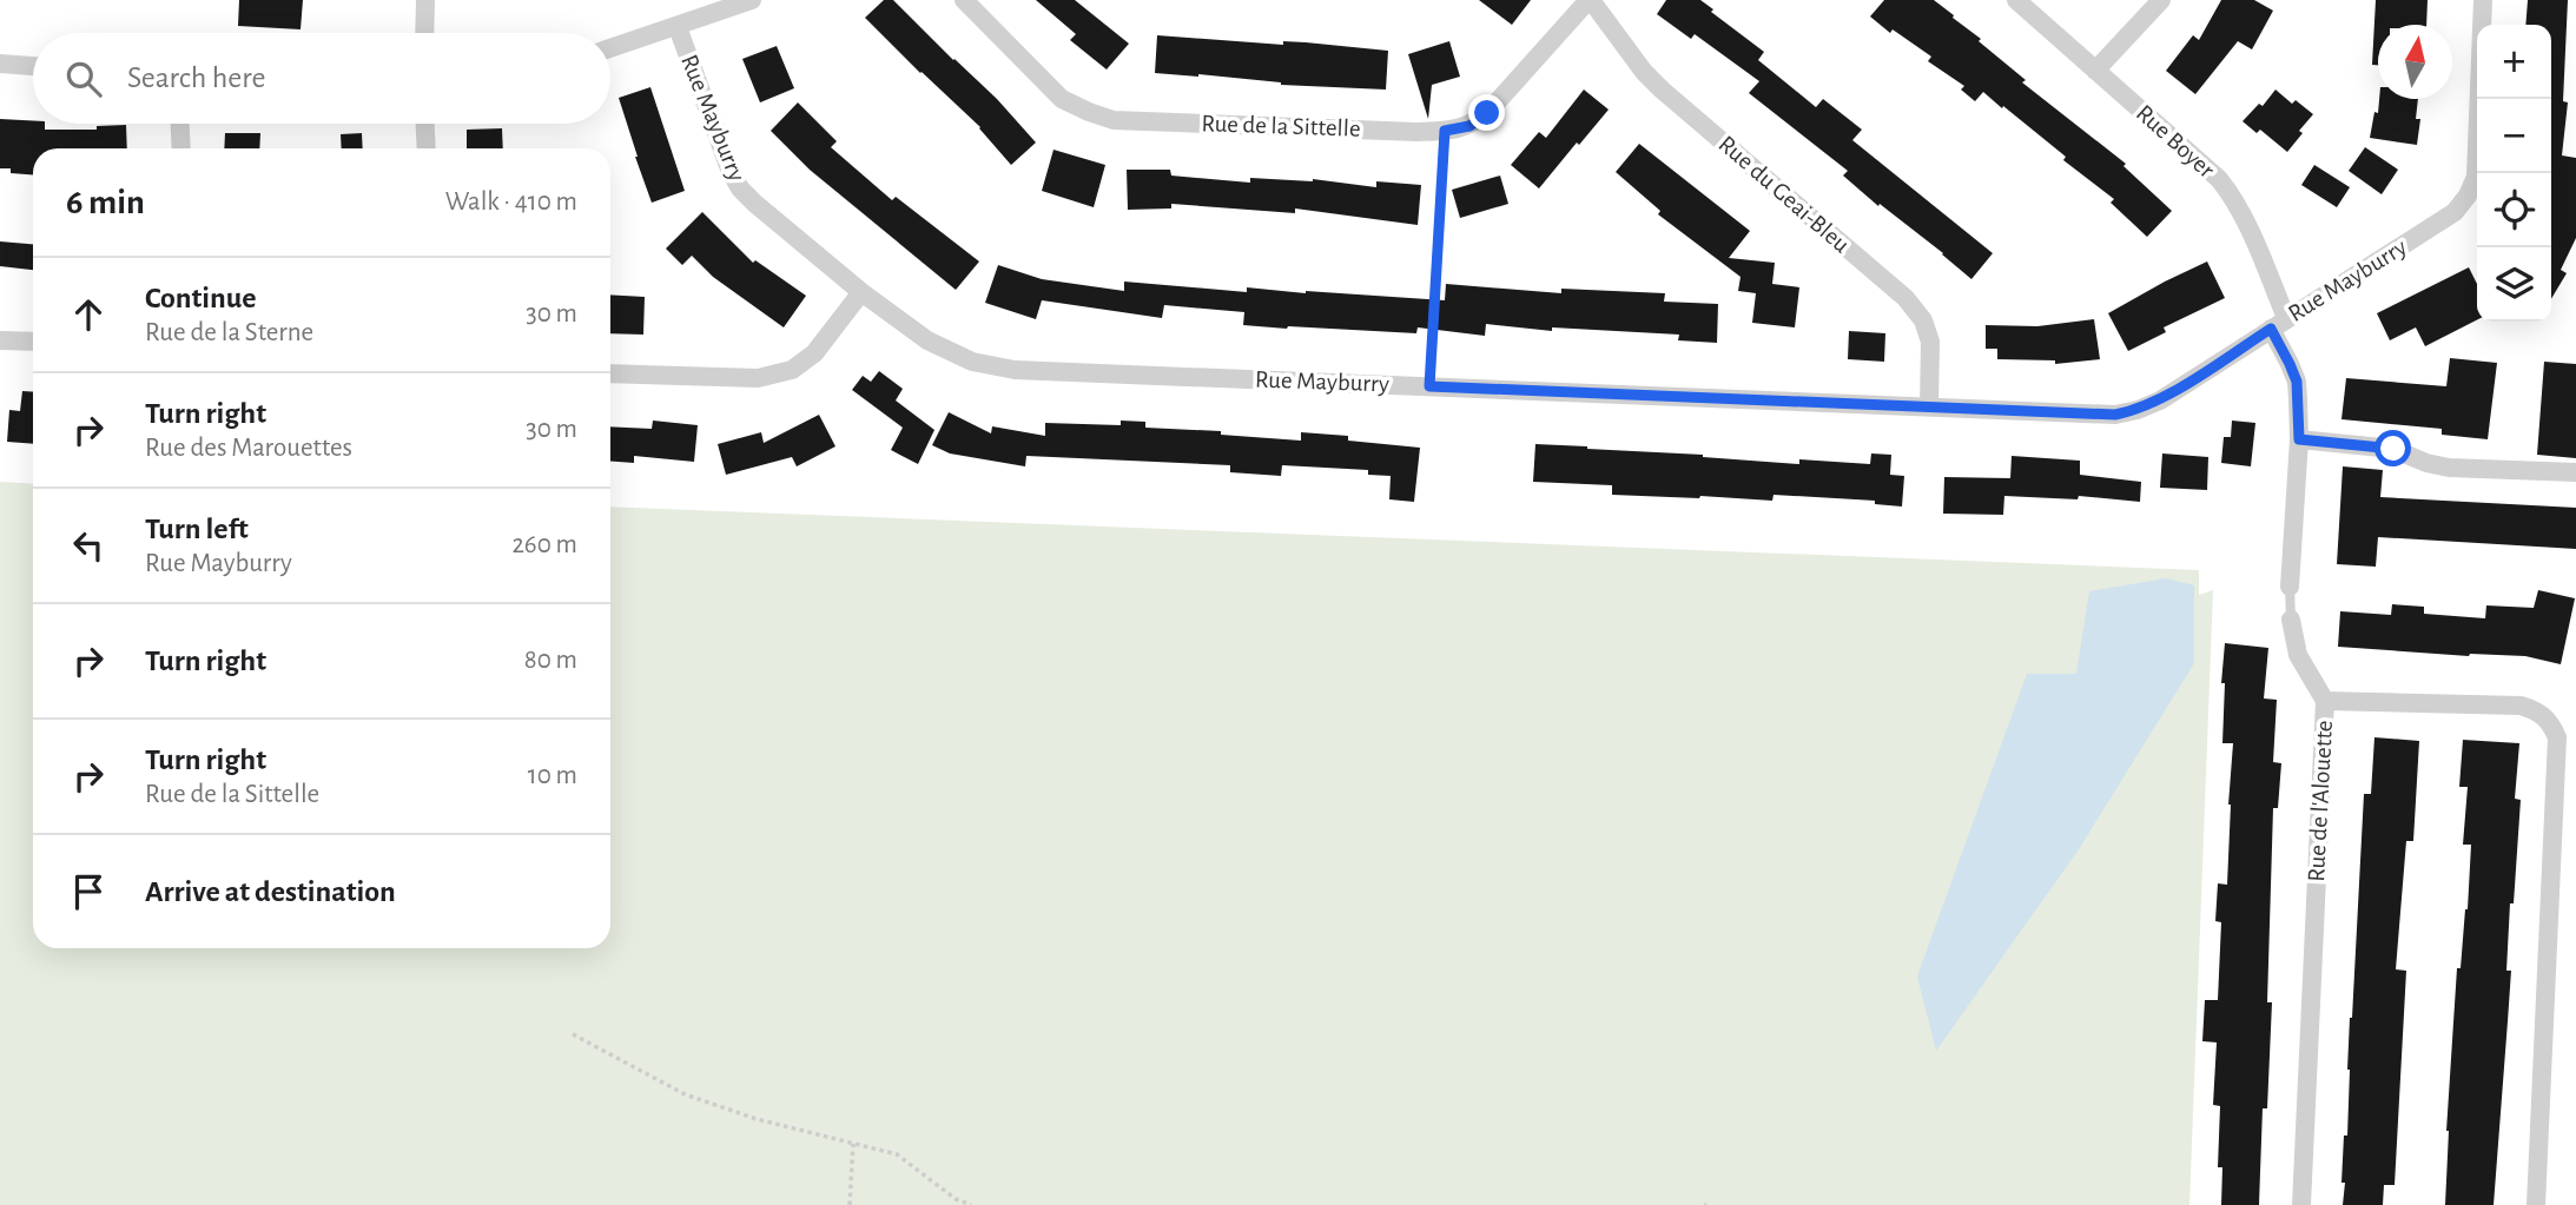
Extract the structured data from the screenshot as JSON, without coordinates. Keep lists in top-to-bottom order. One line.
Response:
{"streets":{"street":["Rue Mayburry","Rue de la Sittelle","Rue Boyer","Rue du Geai-Bleu","Rue de l'Alouette"]},"crossings":[["Rue Mayburry","Rue Boyer"],["Rue Mayburry","Rue du Geai-Bleu"],["Rue de la Sittelle","Rue du Geai-Bleu"]],"north":"top","page":{"map_buttons":["+","−"],"search":"Search here","heading":["6 min","Walk · 410 m"],"list":[["Continue","Rue de la Sterne","30 m"],["Turn right","Rue des Marouettes","30 m"],["Turn left","Rue Mayburry","260 m"],["Turn right","80 m"],["Turn right","Rue de la Sittelle","10 m"],"Arrive at destination"]}}
